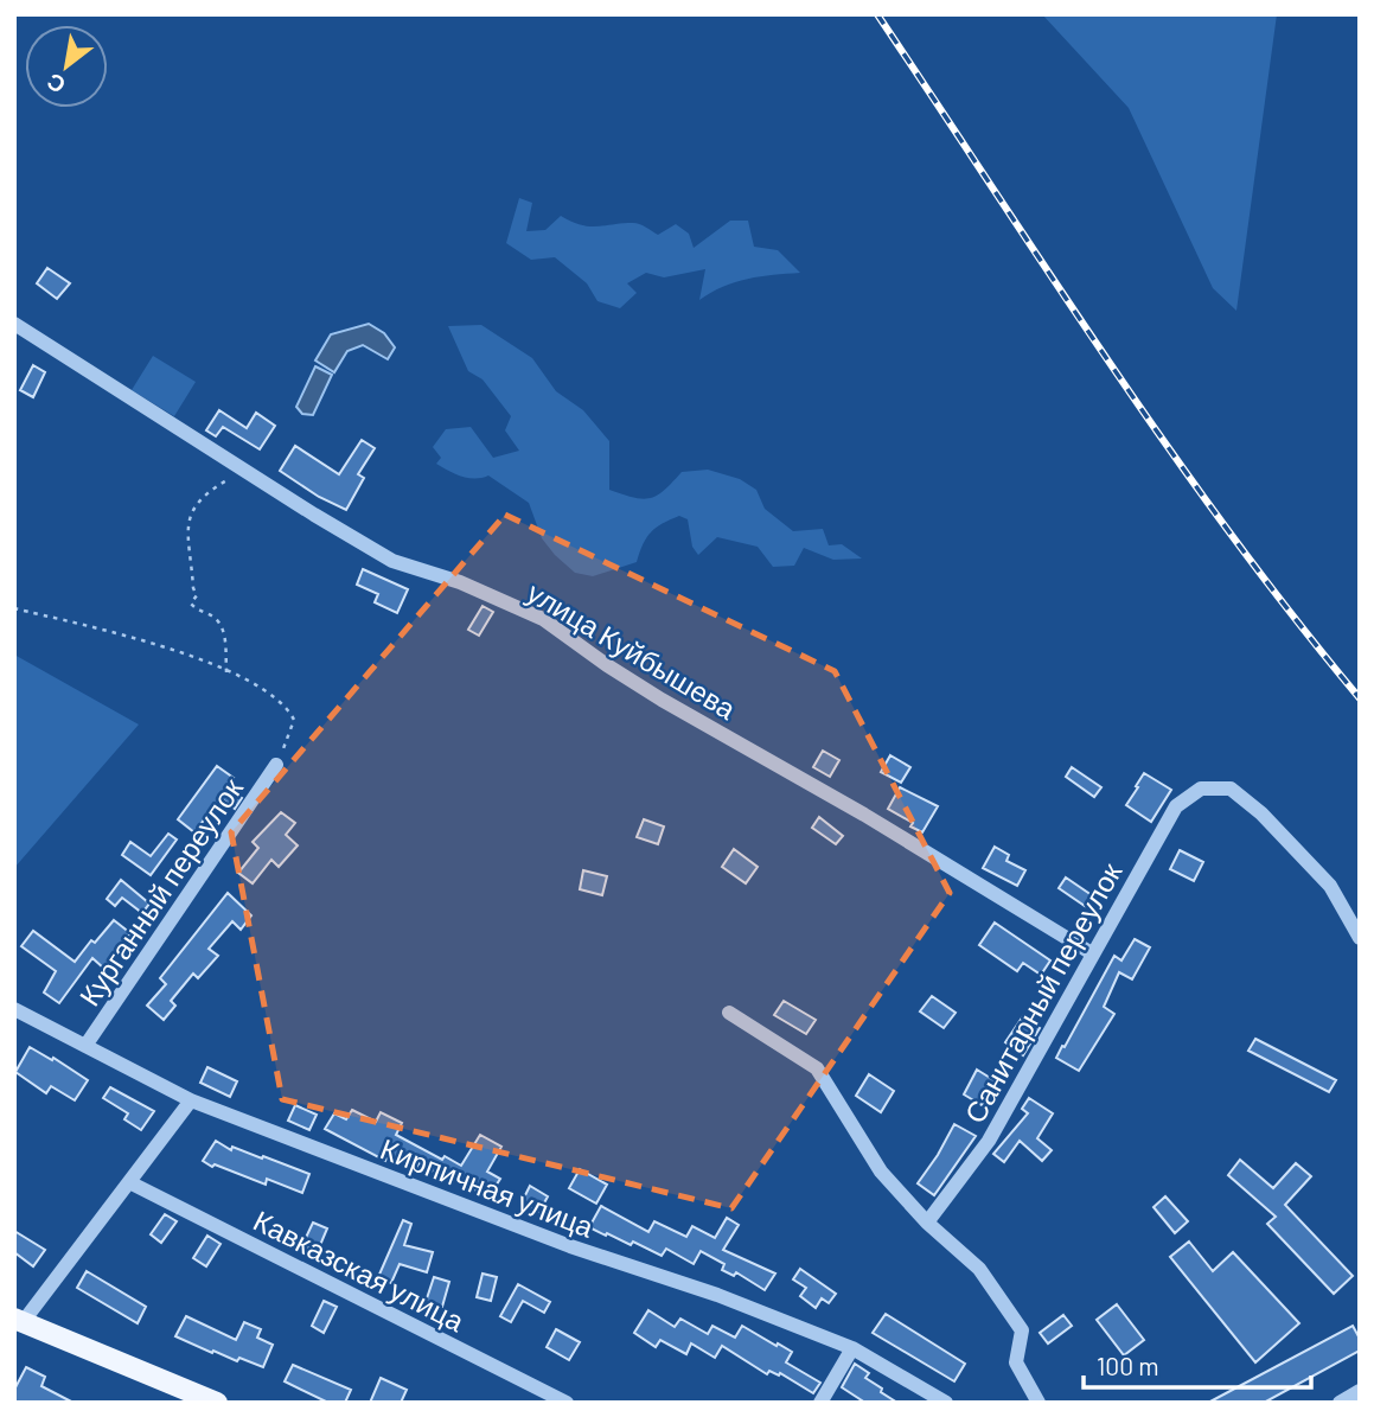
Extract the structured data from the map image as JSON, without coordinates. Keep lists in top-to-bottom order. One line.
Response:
{"streets":{"street":["улица Куйбышева","Курганный переулок","Санитарный переулок","Кирпичная улица","Кавказская улица"]},"crossings":[["улица Куйбышева","Санитарный переулок"],["Курганный переулок","Кирпичная улица"]],"scale_bar":"100 m","north":"bottom left"}
